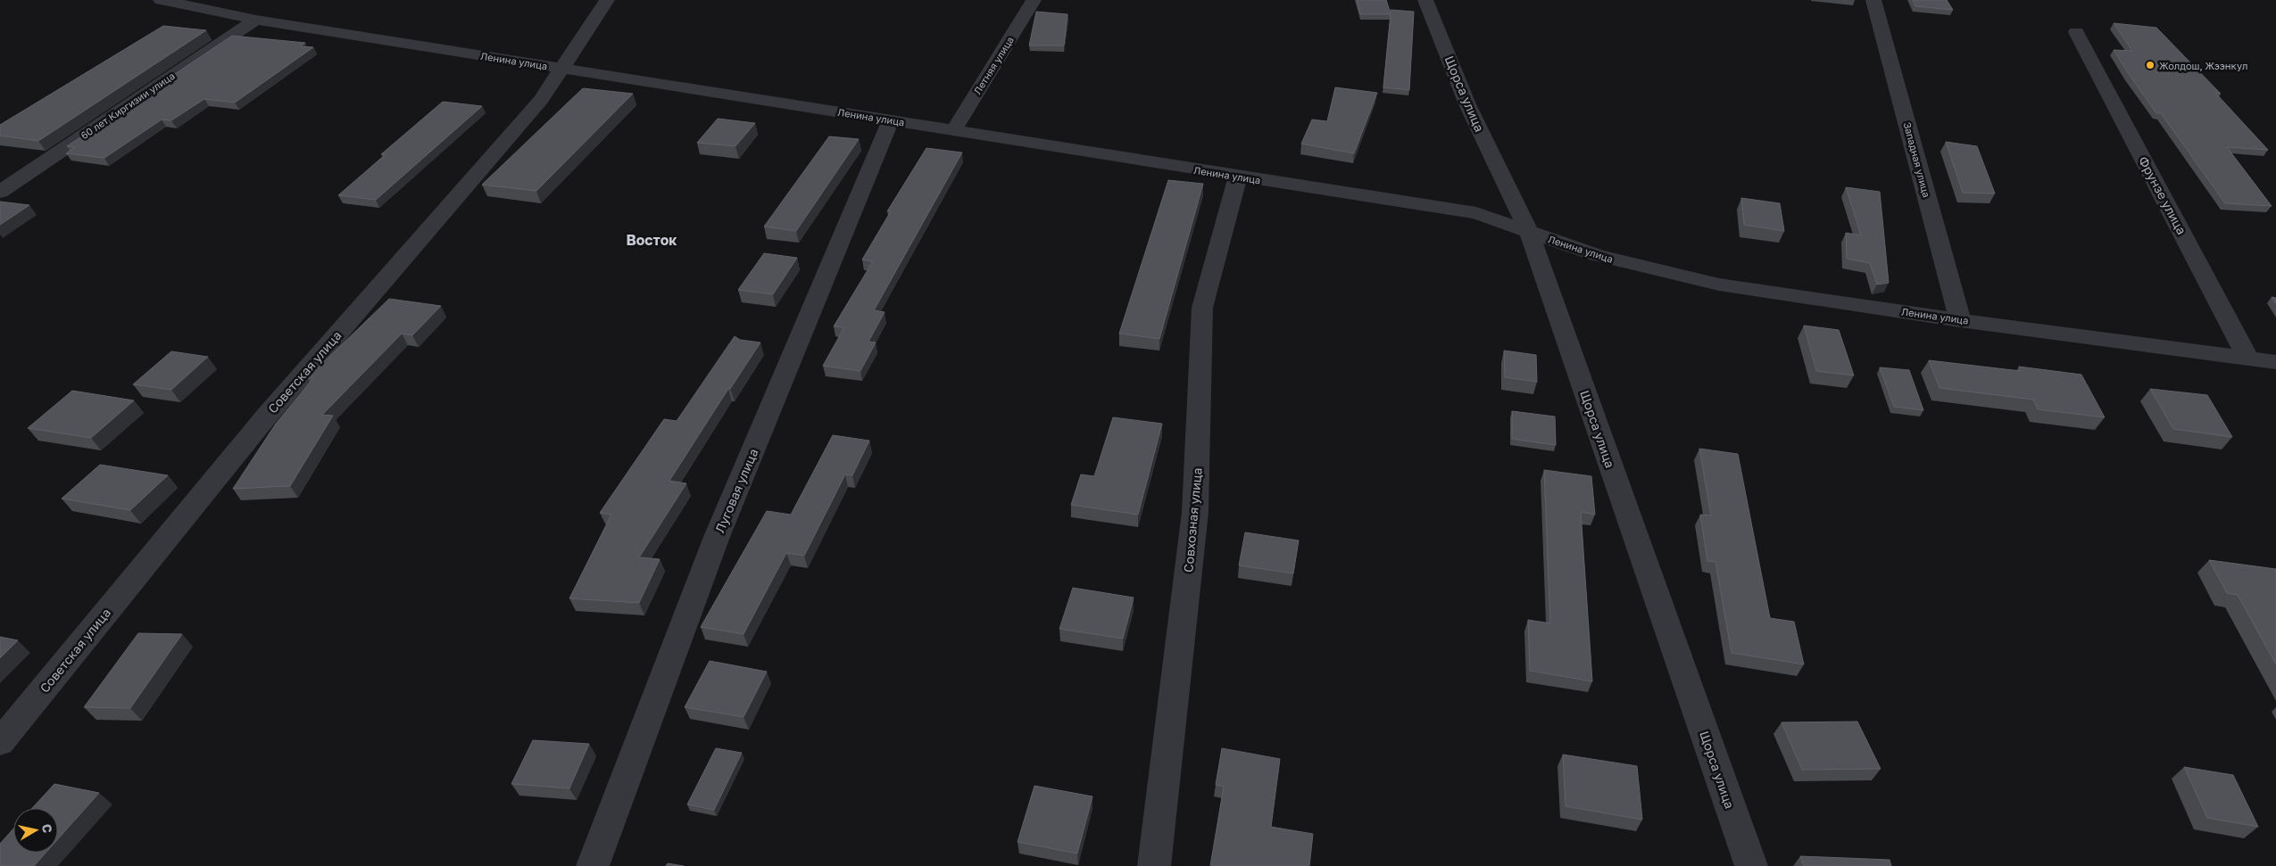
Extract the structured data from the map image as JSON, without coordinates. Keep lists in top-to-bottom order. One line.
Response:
{"streets":{"street":["Ленина улица","Летняя улица","Щорса улица","60 лет Киргизии улица","Западная улица","Фрунзе улица","Советская улица","Луговая улица","Совхозная улица"]},"crossings":[["Ленина улица","Летняя улица"],["Ленина улица","Щорса улица"],["Ленина улица","60 лет Киргизии улица"],["Ленина улица","Западная улица"],["Ленина улица","Фрунзе улица"],["Ленина улица","Советская улица"],["Ленина улица","Луговая улица"],["Ленина улица","Совхозная улица"]],"districts":["Восток"],"places":["Жолдош, Жээнкул"],"north":"right"}
